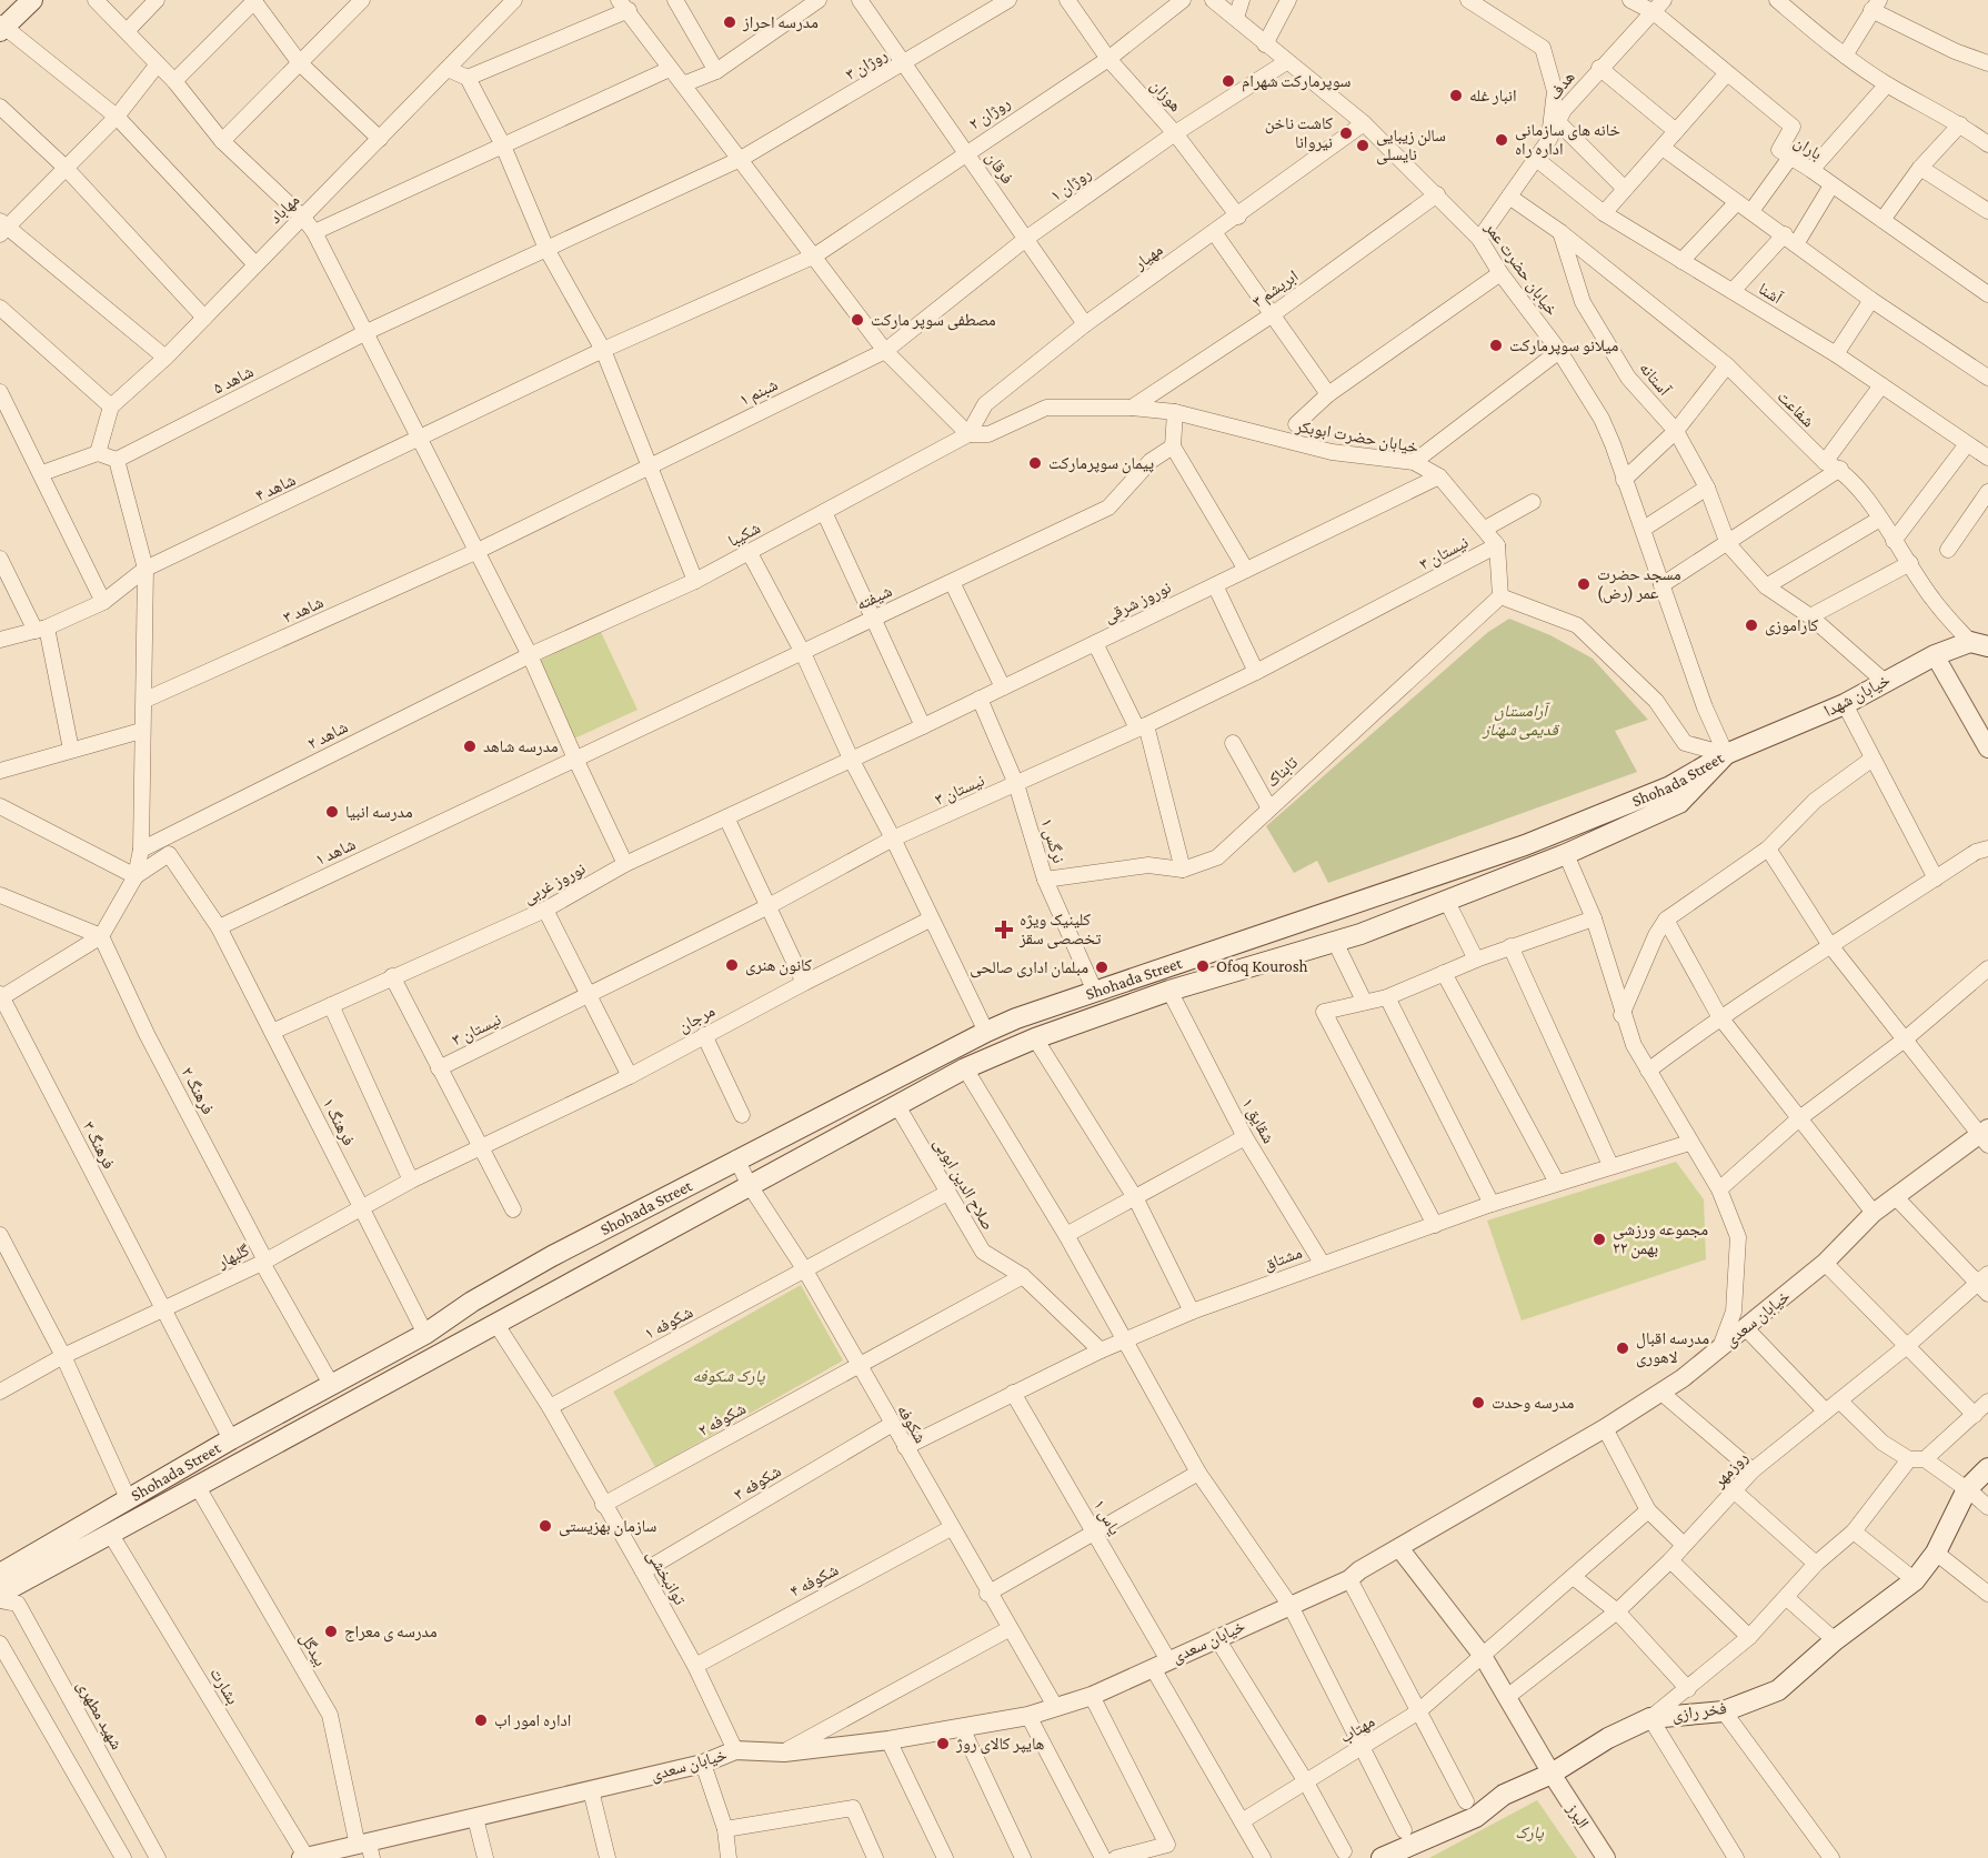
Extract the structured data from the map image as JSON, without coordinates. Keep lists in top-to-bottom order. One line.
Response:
{"streets":{"main road":["خیابان شهدا","Shohada Street","فخر رازی"],"street":["روژان ۳","هدف","هوزان","روژان ۲","باران","فرقان","روژان ۱","مهاباد","مهیار","خیابان حضرت عمر","ابریشم ۳","آشنا","آستانه","شاهد ۵","شبنم ۱","شفاعت","خیابان حضرت ابوبکر","شاهد ۴","شکیبا","نیستان ۳","شیفته","نوروز شرقی","شاهد ۳","شاهد ۲","تابناک","نرگس ۱","شاهد ۱","نوروز غربی","مرجان","فرهنگ ۲","شقایق ۱","فرهنگ ۱","فرهنگ ۳","صلاح الدین ابوبی","گلبهار","مشتاق","خیابان سعدی","شکوفه ۱","شکوفه ۲","شکوفه","روزمهر","شکوفه ۳","یاس ۱","توانبخشی","شکوفه ۴","بیدگل","بشارت","شهید مطهری","مهتاب","البرز"]},"crossings":[["روژان ۳","فرقان"],["روژان ۳","شاهد ۵"],["هدف","باران"],["هدف","خیابان حضرت عمر"],["هدف","آشنا"],["هدف","شفاعت"],["هوزان","روژان ۲"],["هوزان","روژان ۱"],["هوزان","مهیار"],["روژان ۲","فرقان"],["روژان ۲","شاهد ۴"],["فرقان","روژان ۱"],["فرقان","مهیار"],["روژان ۱","خیابان حضرت عمر"],["روژان ۱","شبنم ۱"],["مهیار","خیابان حضرت عمر"],["مهیار","خیابان حضرت ابوبکر"],["مهیار","شکیبا"],["خیابان حضرت عمر","ابریشم ۳"],["خیابان حضرت عمر","خیابان شهدا"],["خیابان حضرت عمر","Shohada Street"],["ابریشم ۳","خیابان حضرت ابوبکر"],["آستانه","شفاعت"],["شبنم ۱","شاهد ۳"],["شفاعت","خیابان شهدا"],["خیابان حضرت ابوبکر","شکیبا"],["خیابان حضرت ابوبکر","نیستان ۳"],["خیابان حضرت ابوبکر","نوروز شرقی"],["شکیبا","شاهد ۲"],["نیستان ۳","نرگس ۱"],["شیفته","شاهد ۱"],["نوروز شرقی","نرگس ۱"],["نوروز شرقی","نوروز غربی"],["خیابان شهدا","Shohada Street"],["تابناک","نرگس ۱"],["Shohada Street","نرگس ۱"],["Shohada Street","فرهنگ ۲"],["Shohada Street","شقایق ۱"],["Shohada Street","فرهنگ ۱"],["Shohada Street","فرهنگ ۳"],["Shohada Street","صلاح الدین ابوبی"],["Shohada Street","شکوفه"],["Shohada Street","توانبخشی"],["Shohada Street","بیدگل"],["Shohada Street","بشارت"],["شاهد ۱","فرهنگ ۱"],["نوروز غربی","فرهنگ ۱"],["مرجان","گلبهار"],["فرهنگ ۲","گلبهار"],["شقایق ۱","مشتاق"],["فرهنگ ۱","گلبهار"],["فرهنگ ۳","گلبهار"],["صلاح الدین ابوبی","مشتاق"],["صلاح الدین ابوبی","شکوفه ۱"],["صلاح الدین ابوبی","شکوفه ۲"],["مشتاق","شکوفه"],["مشتاق","یاس ۱"],["خیابان سعدی","شکوفه"],["خیابان سعدی","یاس ۱"],["خیابان سعدی","توانبخشی"],["خیابان سعدی","بیدگل"],["خیابان سعدی","بشارت"],["خیابان سعدی","البرز"],["شکوفه ۱","شکوفه"],["شکوفه ۱","توانبخشی"],["شکوفه ۲","شکوفه"],["شکوفه ۲","توانبخشی"],["شکوفه","شکوفه ۳"],["شکوفه","شکوفه ۴"],["روزمهر","البرز"],["شکوفه ۳","توانبخشی"],["یاس ۱","مهتاب"],["توانبخشی","شکوفه ۴"],["فخر رازی","البرز"],["مهتاب","البرز"]],"parks":["آرامستان قدیمی شهناز","پارک شکوفه","پارک"],"places":{"other":["مدرسه احراز","سوپرمارکت شهرام","انبار غله","کاشت ناخن نیروانا","خانه های سازمانی اداره راه","سالن زیبایی نایسلی","مصطفی سوپر مارکت","میلانو سوپرمارکت","پیمان سوپرمارکت","مسجد حضرت عمر (رض)","کاراموزی","مدرسه شاهد","مدرسه انبیا","کانون هنری","Ofoq Kourosh","مبلمان اداری صالحی","مجموعه ورزشی ۲۲ بهمن","مدرسه اقبال لاهوری","مدرسه وحدت","سازمان بهزیستی","مدرسه ی معراج","اداره امور اب","هایپر کالای روژ"],"health":["کلینیک ویژه تخصصی سقز"]}}
